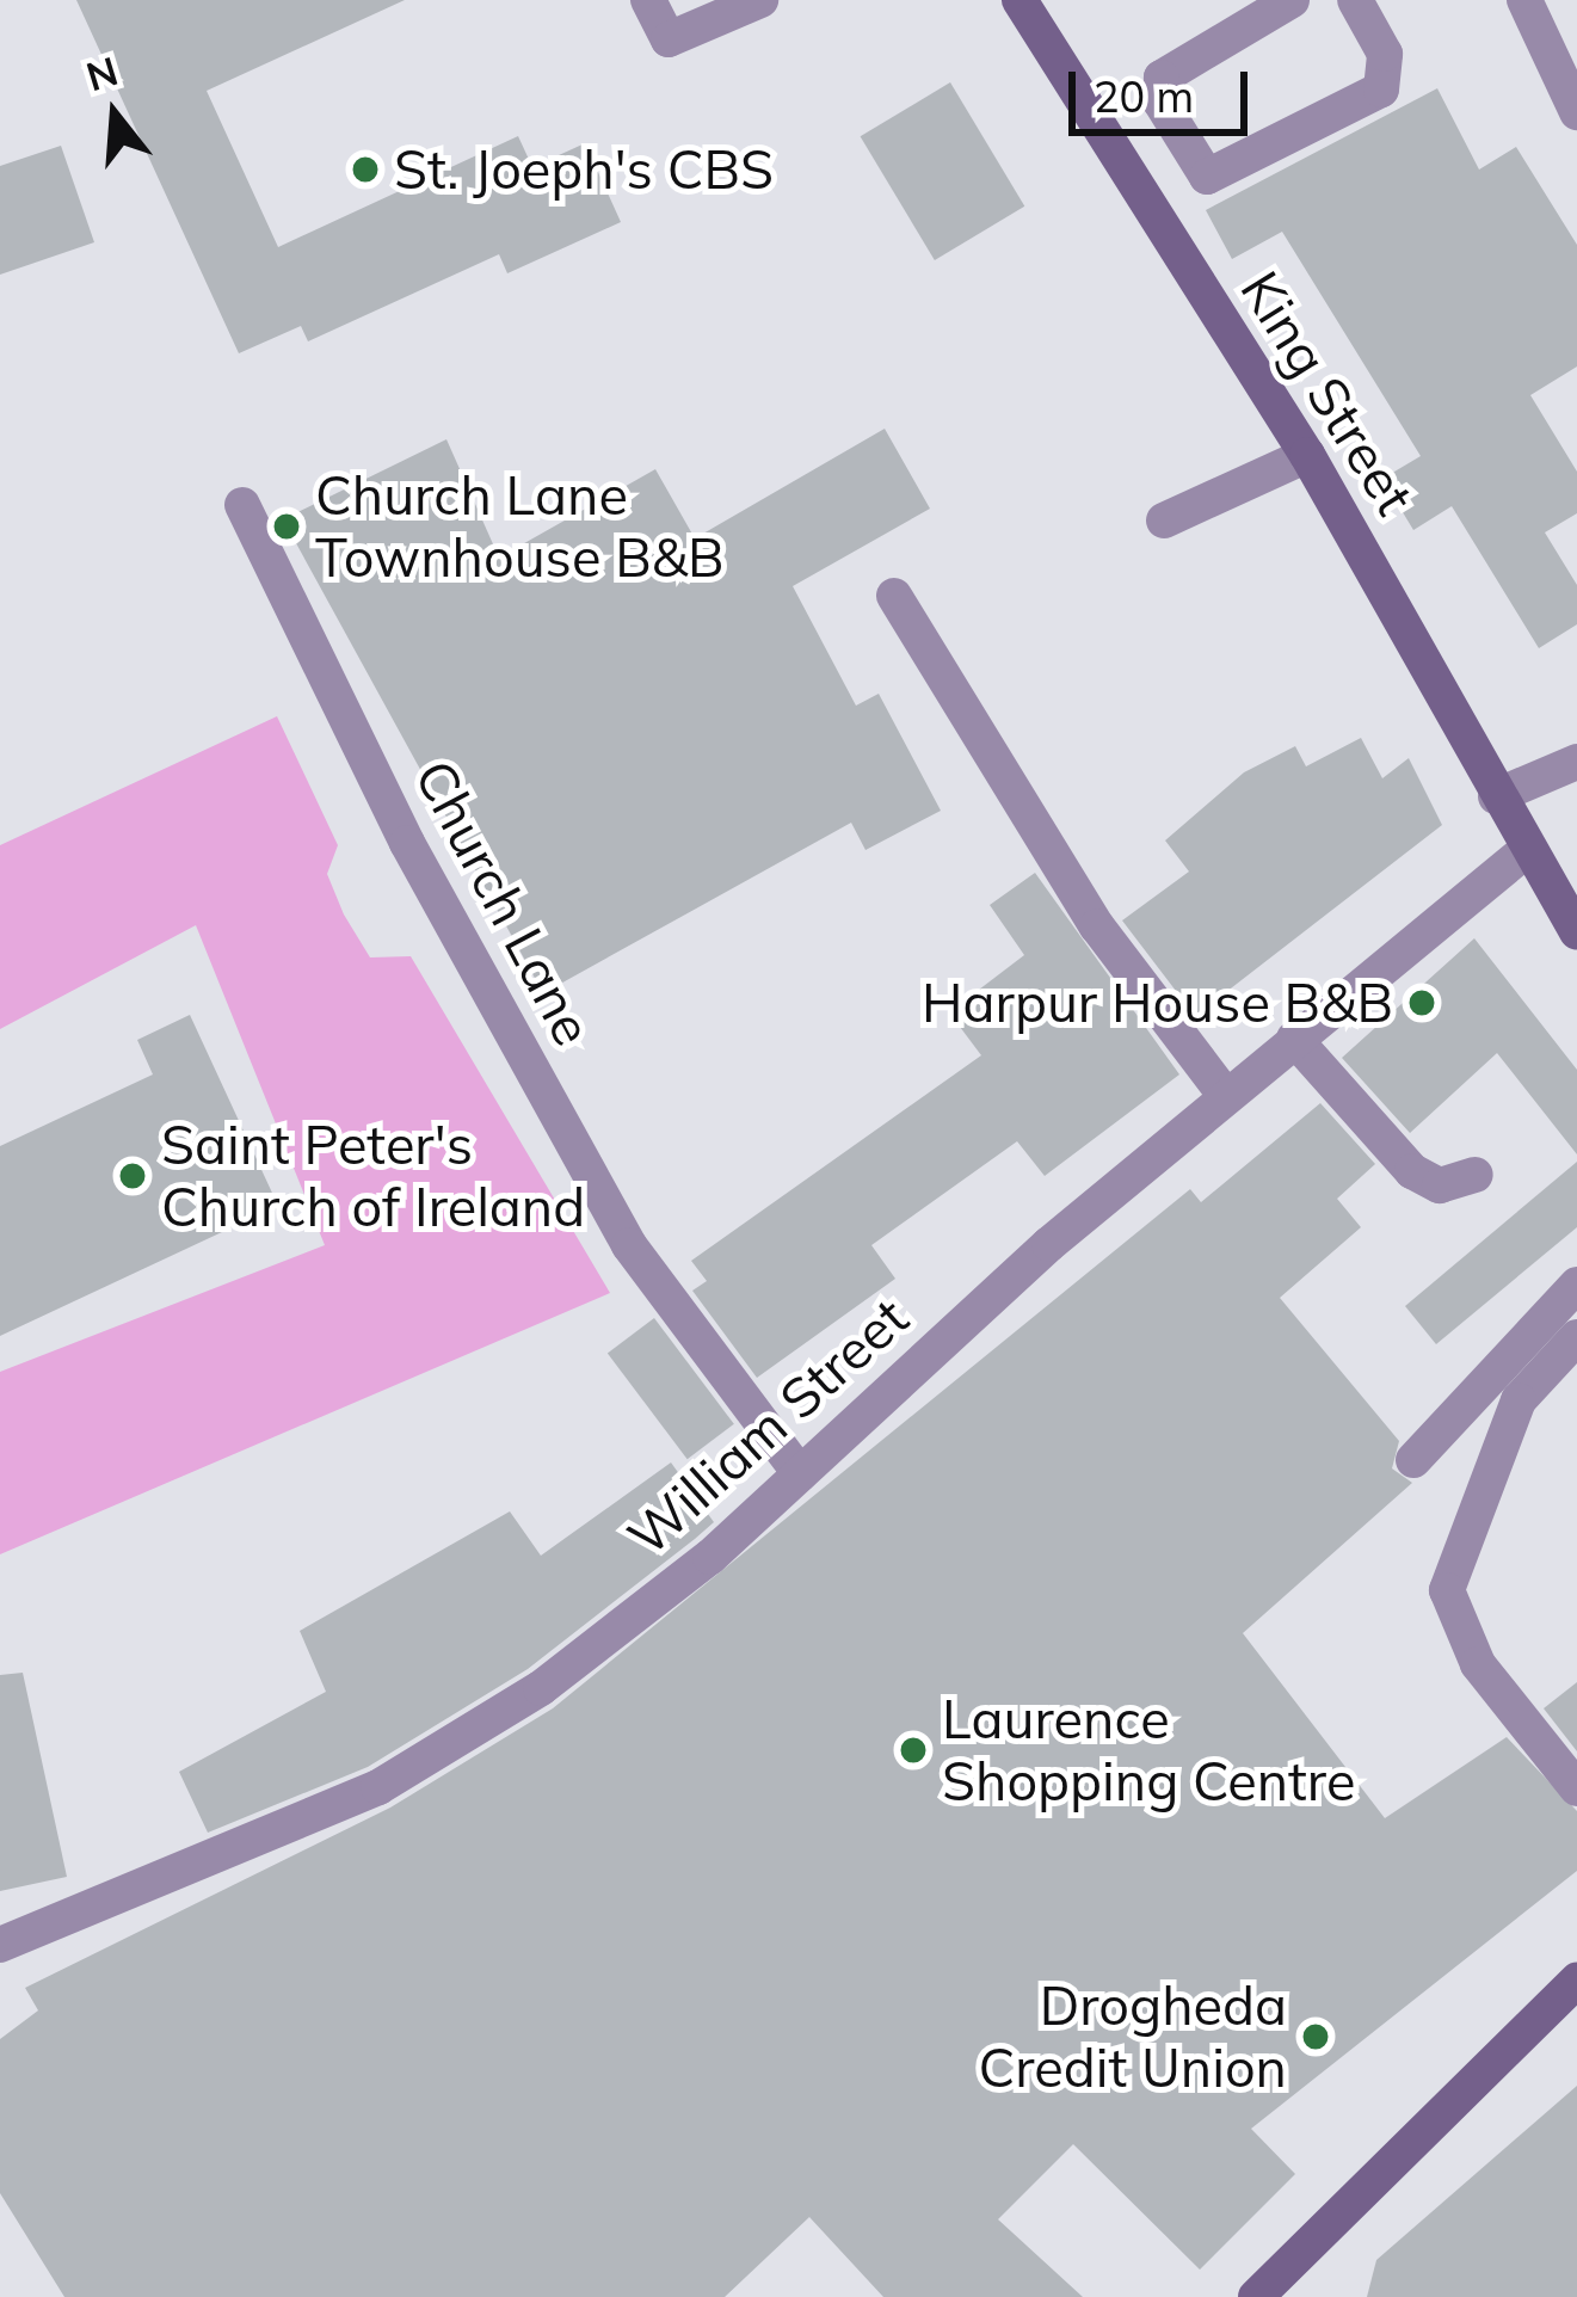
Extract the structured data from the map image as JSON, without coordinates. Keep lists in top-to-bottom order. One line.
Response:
{"streets":{"street":["King Street","Church Lane","William Street"]},"crossings":[["King Street","William Street"],["Church Lane","William Street"]],"places":["St. Joeph's CBS","Church Lane Townhouse B&B","Harpur House B&B","Saint Peter's Church of Ireland","Laurence Shopping Centre","Drogheda Credit Union"],"scale_bar":"20 m","north":"top"}
